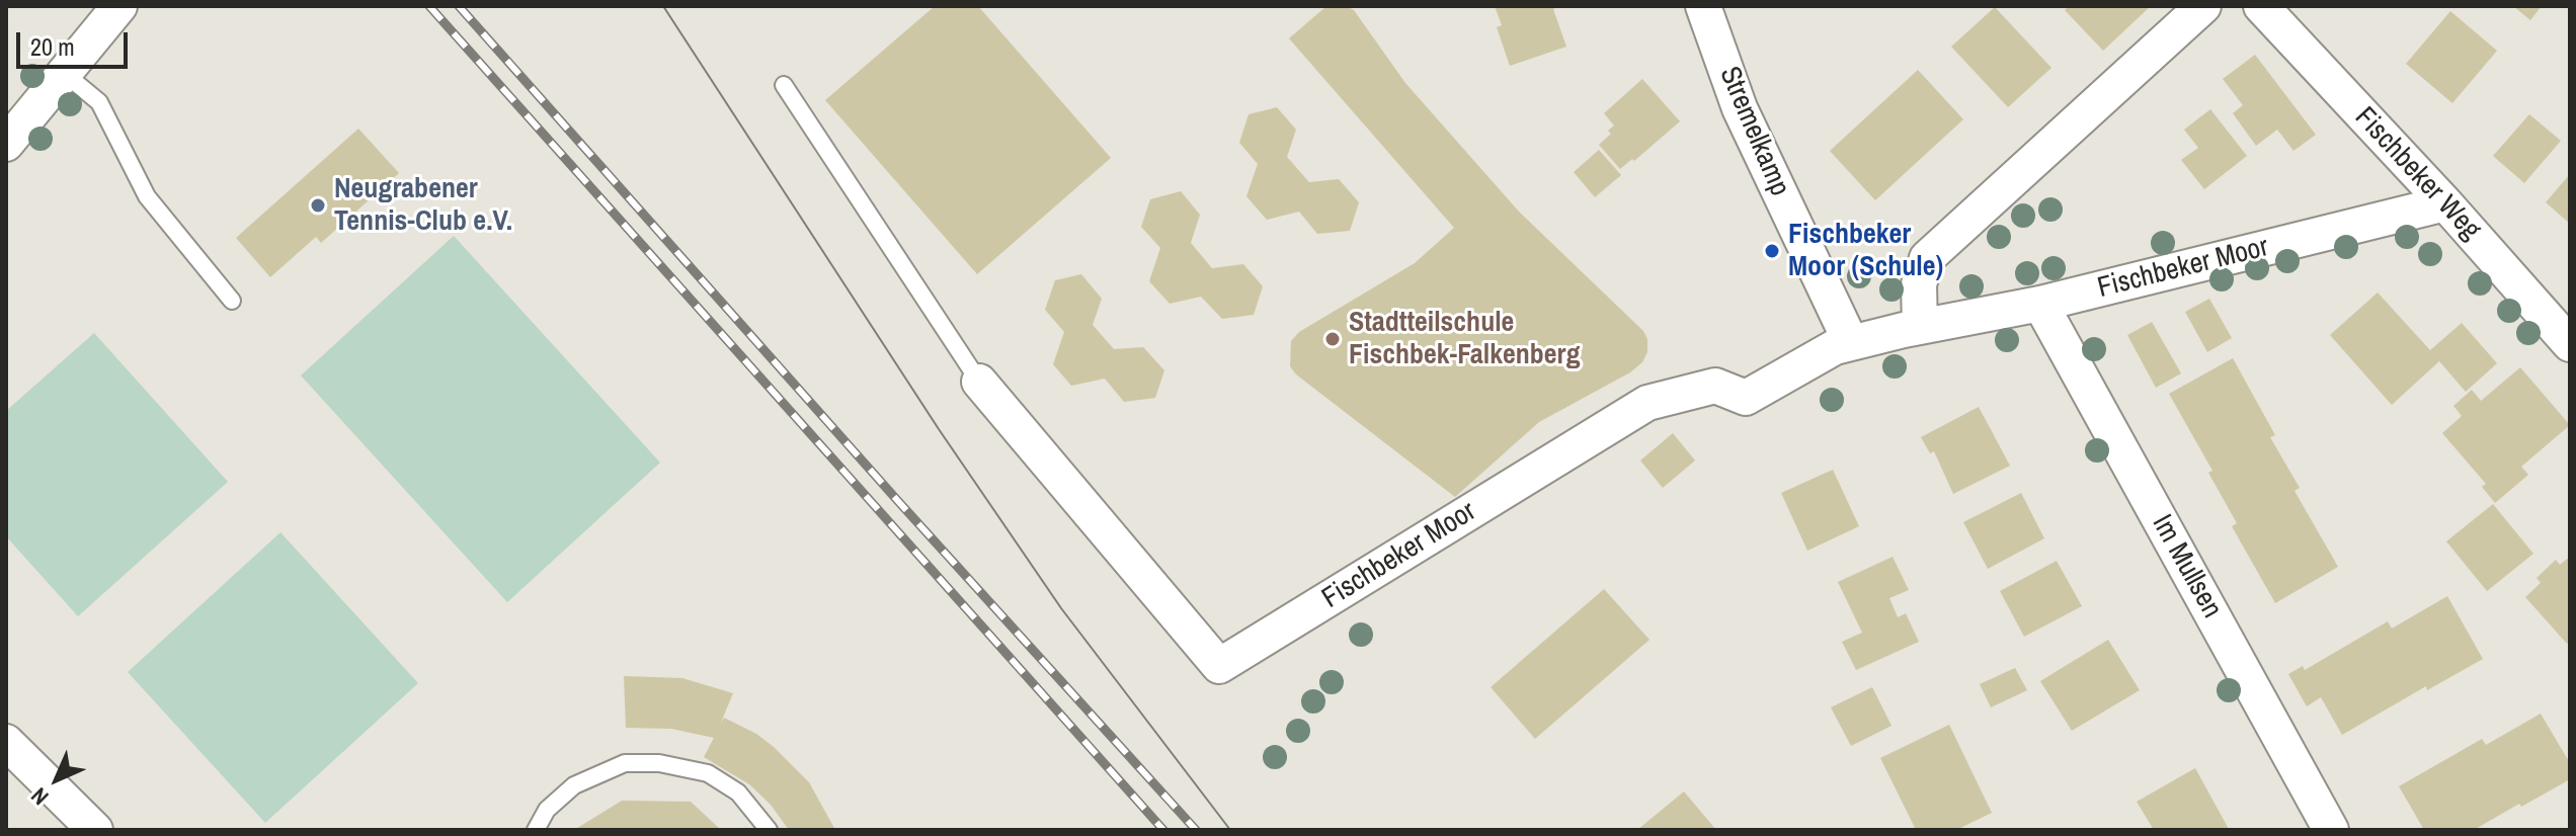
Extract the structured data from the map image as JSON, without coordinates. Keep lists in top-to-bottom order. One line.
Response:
{"streets":{"street":["Stremelkamp","Fischbeker Weg","Fischbeker Moor","Im Mullsen"]},"crossings":[["Stremelkamp","Fischbeker Moor"],["Fischbeker Weg","Fischbeker Moor"],["Fischbeker Moor","Im Mullsen"]],"places":["Neugrabener Tennis-Club e.V.","Fischbeker Moor (Schule)","Stadtteilschule Fischbek-Falkenberg"],"scale_bar":"20 m","north":"bottom left"}
